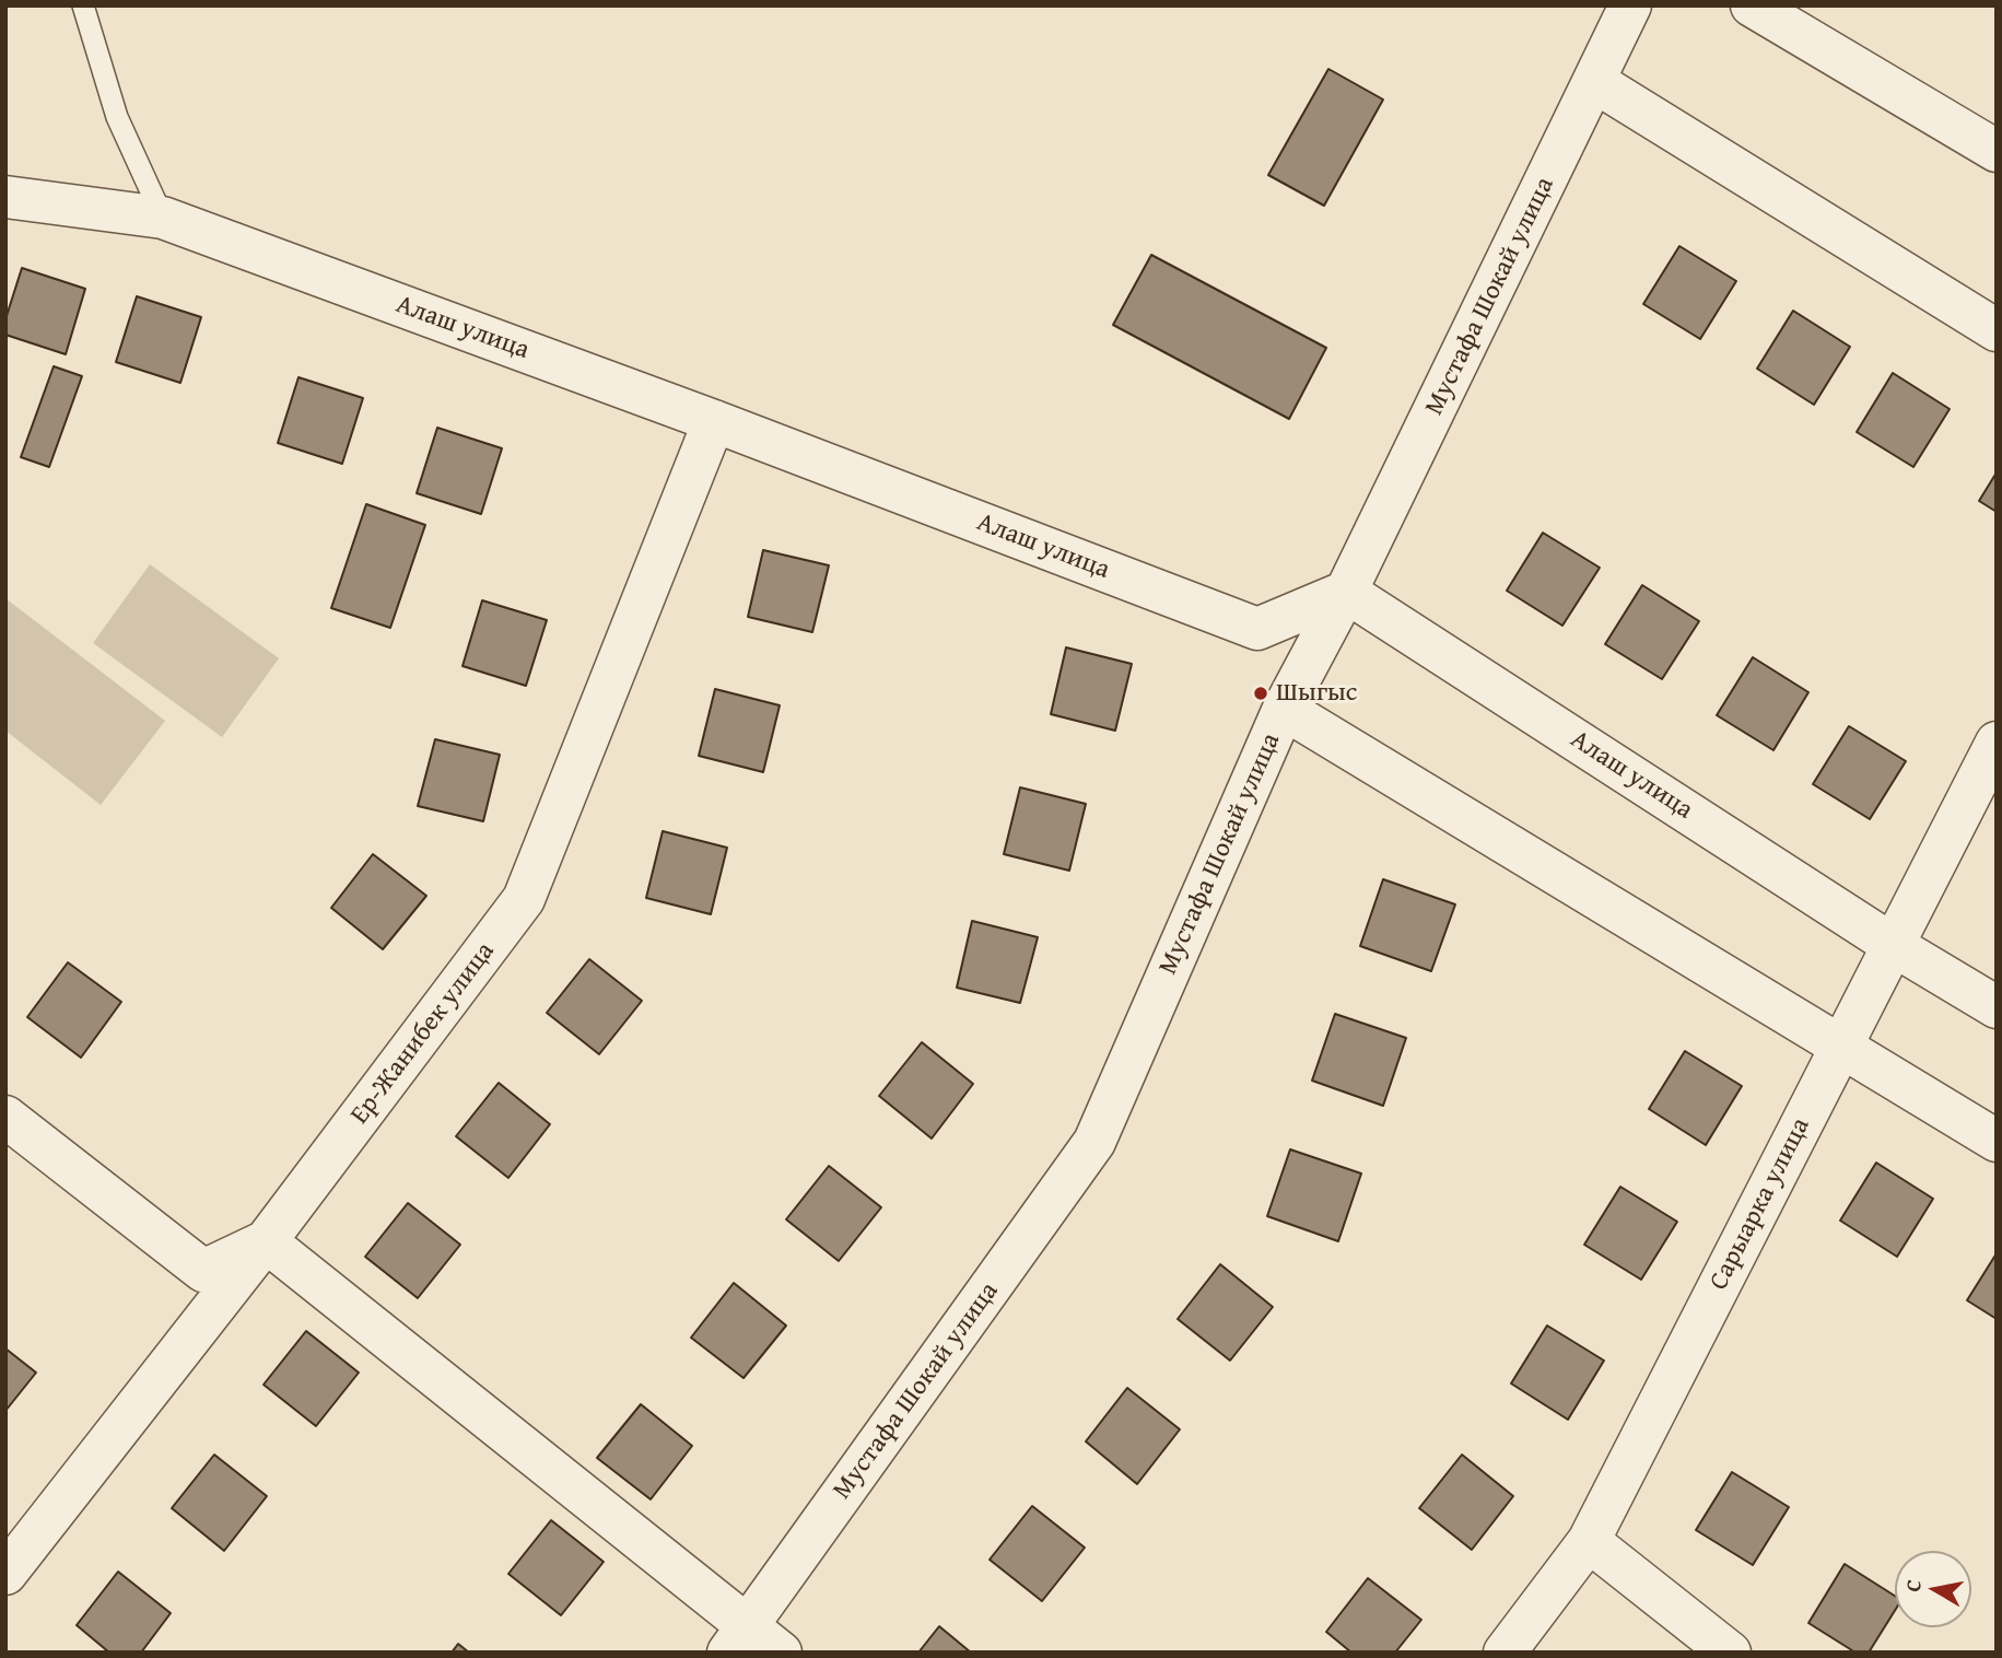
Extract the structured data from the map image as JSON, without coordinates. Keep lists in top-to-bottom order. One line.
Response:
{"streets":{"street":["Мустафа Шокай улица","Алаш улица","Ер-Жанибек улица","Сарыарка улица"]},"crossings":[["Мустафа Шокай улица","Алаш улица"],["Алаш улица","Ер-Жанибек улица"],["Алаш улица","Сарыарка улица"]],"places":["Шыгыс"],"north":"left"}
